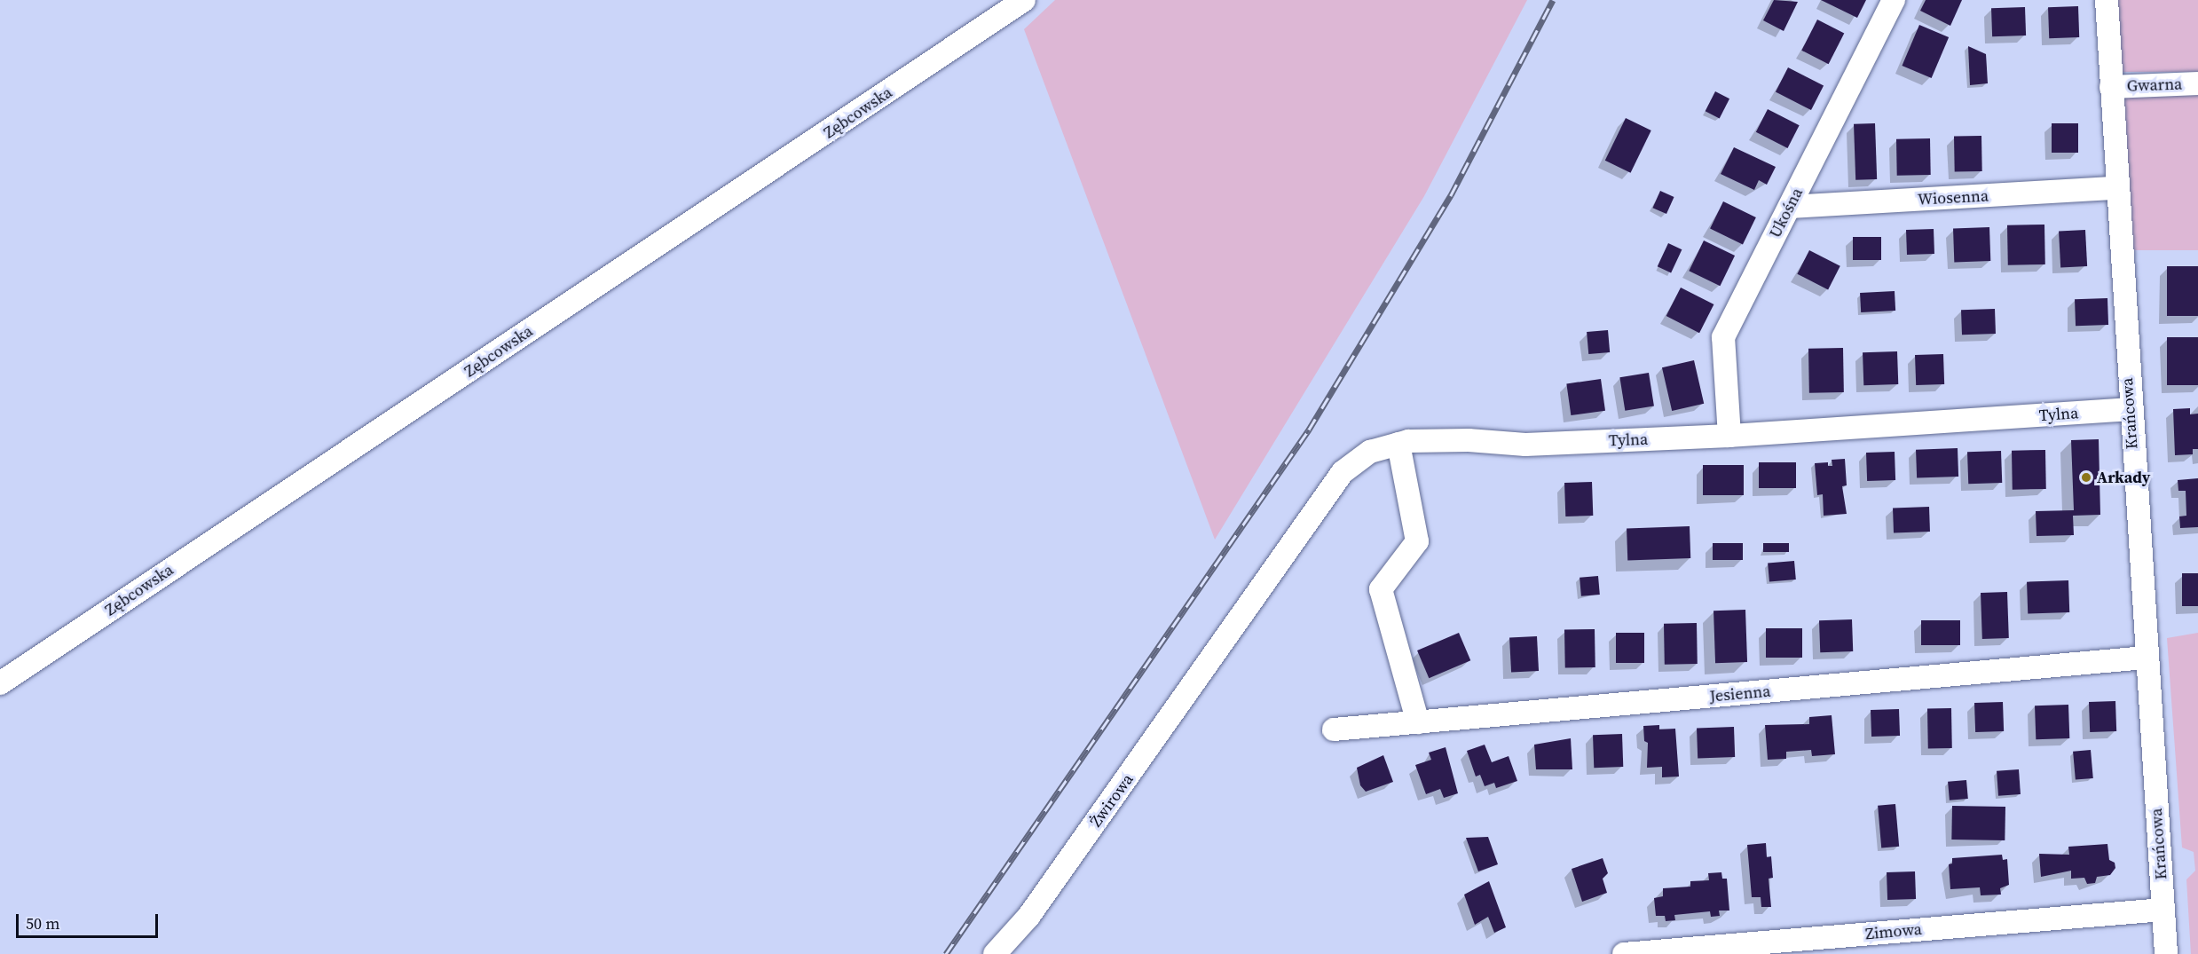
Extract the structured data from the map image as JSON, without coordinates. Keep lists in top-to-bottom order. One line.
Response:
{"streets":{"street":["Gwarna","Zębcowska","Wiosenna","Ukośna","Krańcowa","Tylna","Jesienna","Żwirowa","Zimowa"]},"crossings":[["Gwarna","Krańcowa"],["Wiosenna","Ukośna"],["Wiosenna","Krańcowa"],["Ukośna","Tylna"],["Krańcowa","Tylna"],["Krańcowa","Jesienna"],["Krańcowa","Zimowa"],["Tylna","Żwirowa"]],"places":["Arkady"],"scale_bar":"50 m"}
